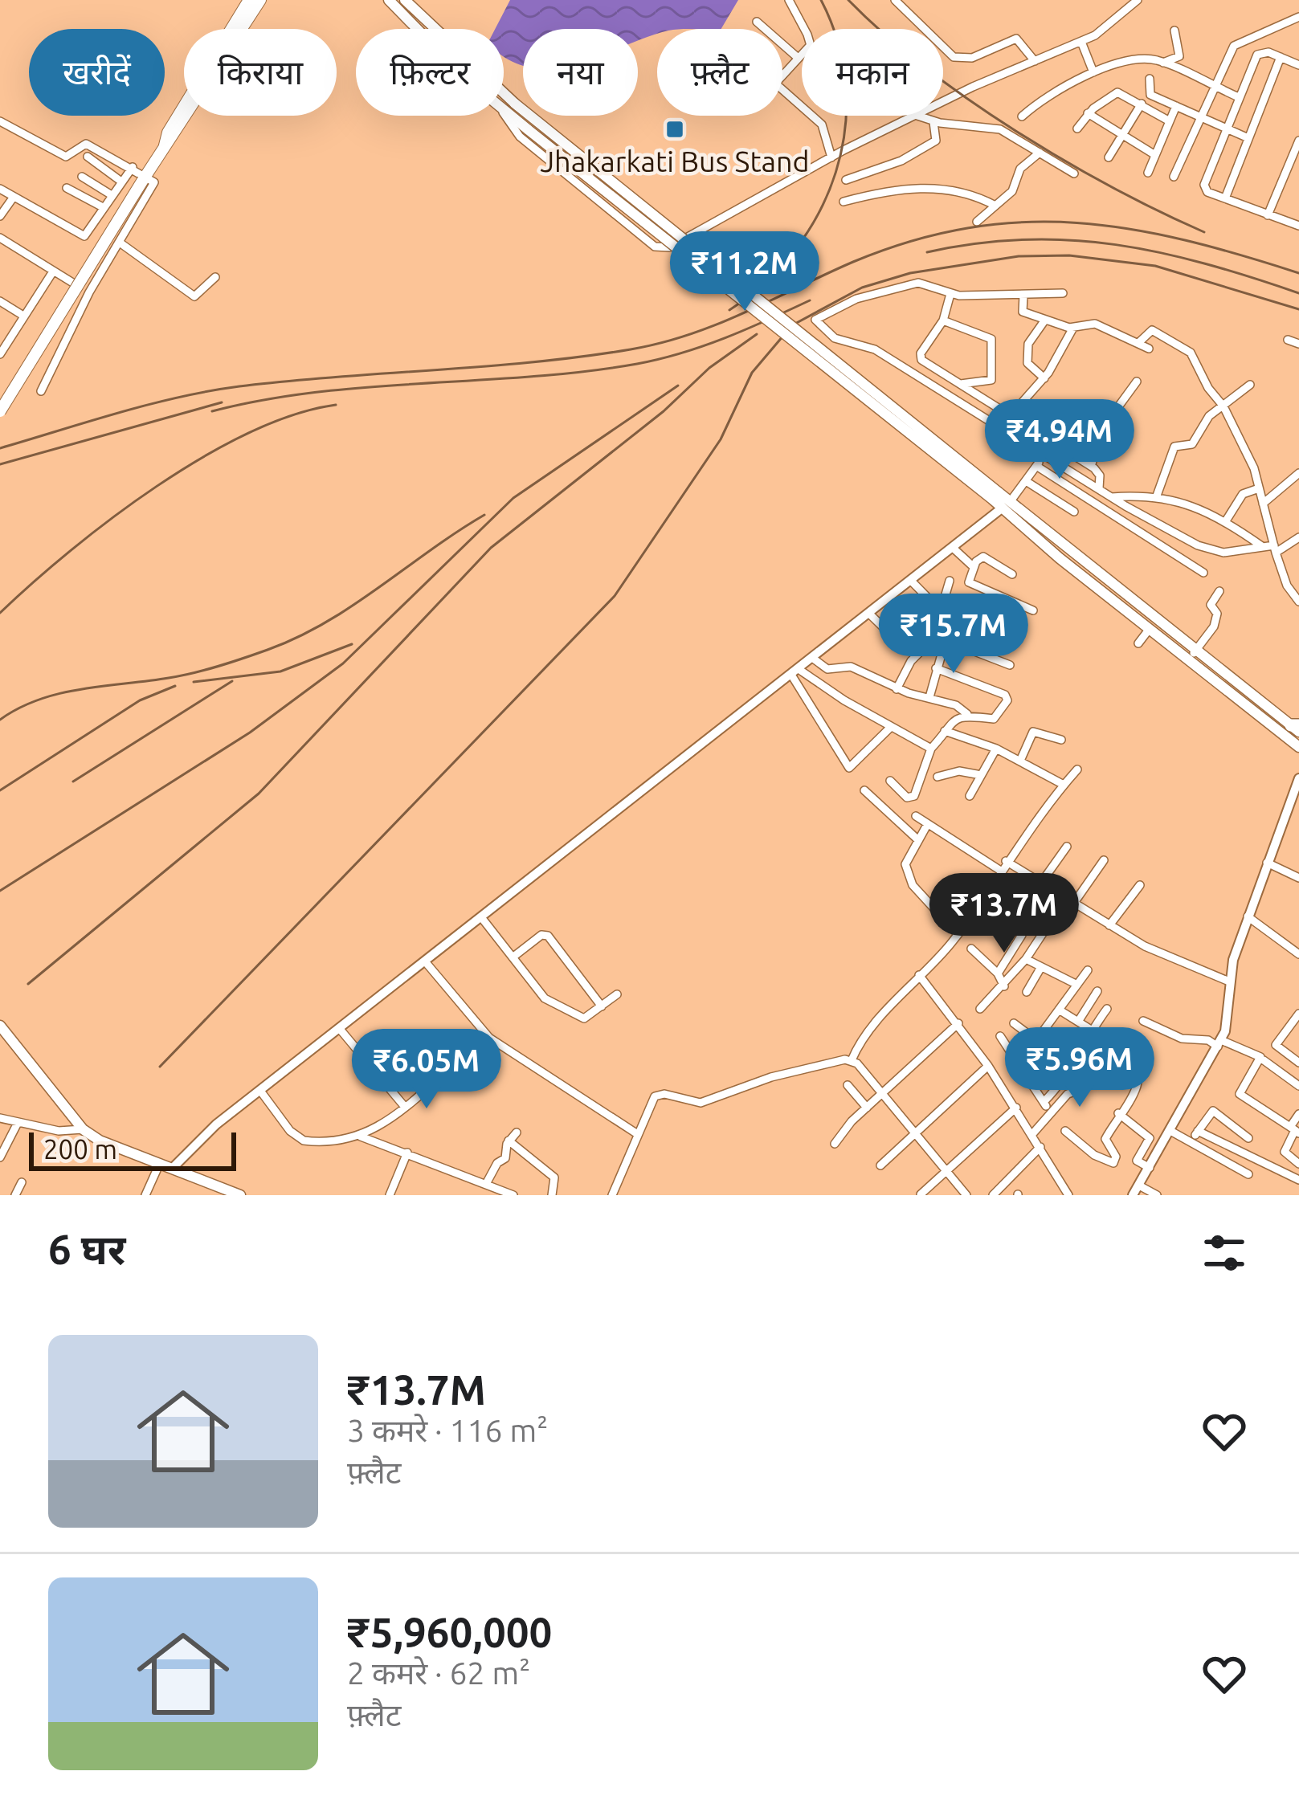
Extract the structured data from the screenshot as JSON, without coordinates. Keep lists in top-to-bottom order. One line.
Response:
{"places":{"transit":["Jhakarkati Bus Stand"]},"scale_bar":"200 m","page":{"chip":["खरीदें","किराया","फ़िल्टर","नया","फ़्लैट","मकान"],"price":["₹11.2M","₹4.94M","₹15.7M","₹13.7M","₹5.96M","₹6.05M"],"scale":"200 m","heading":"6 घर","list":[{"name":"₹13.7M","note":"3 कमरे · 116 m² · फ़्लैट"},{"name":"₹5,960,000","note":"2 कमरे · 62 m² · फ़्लैट"}]}}
